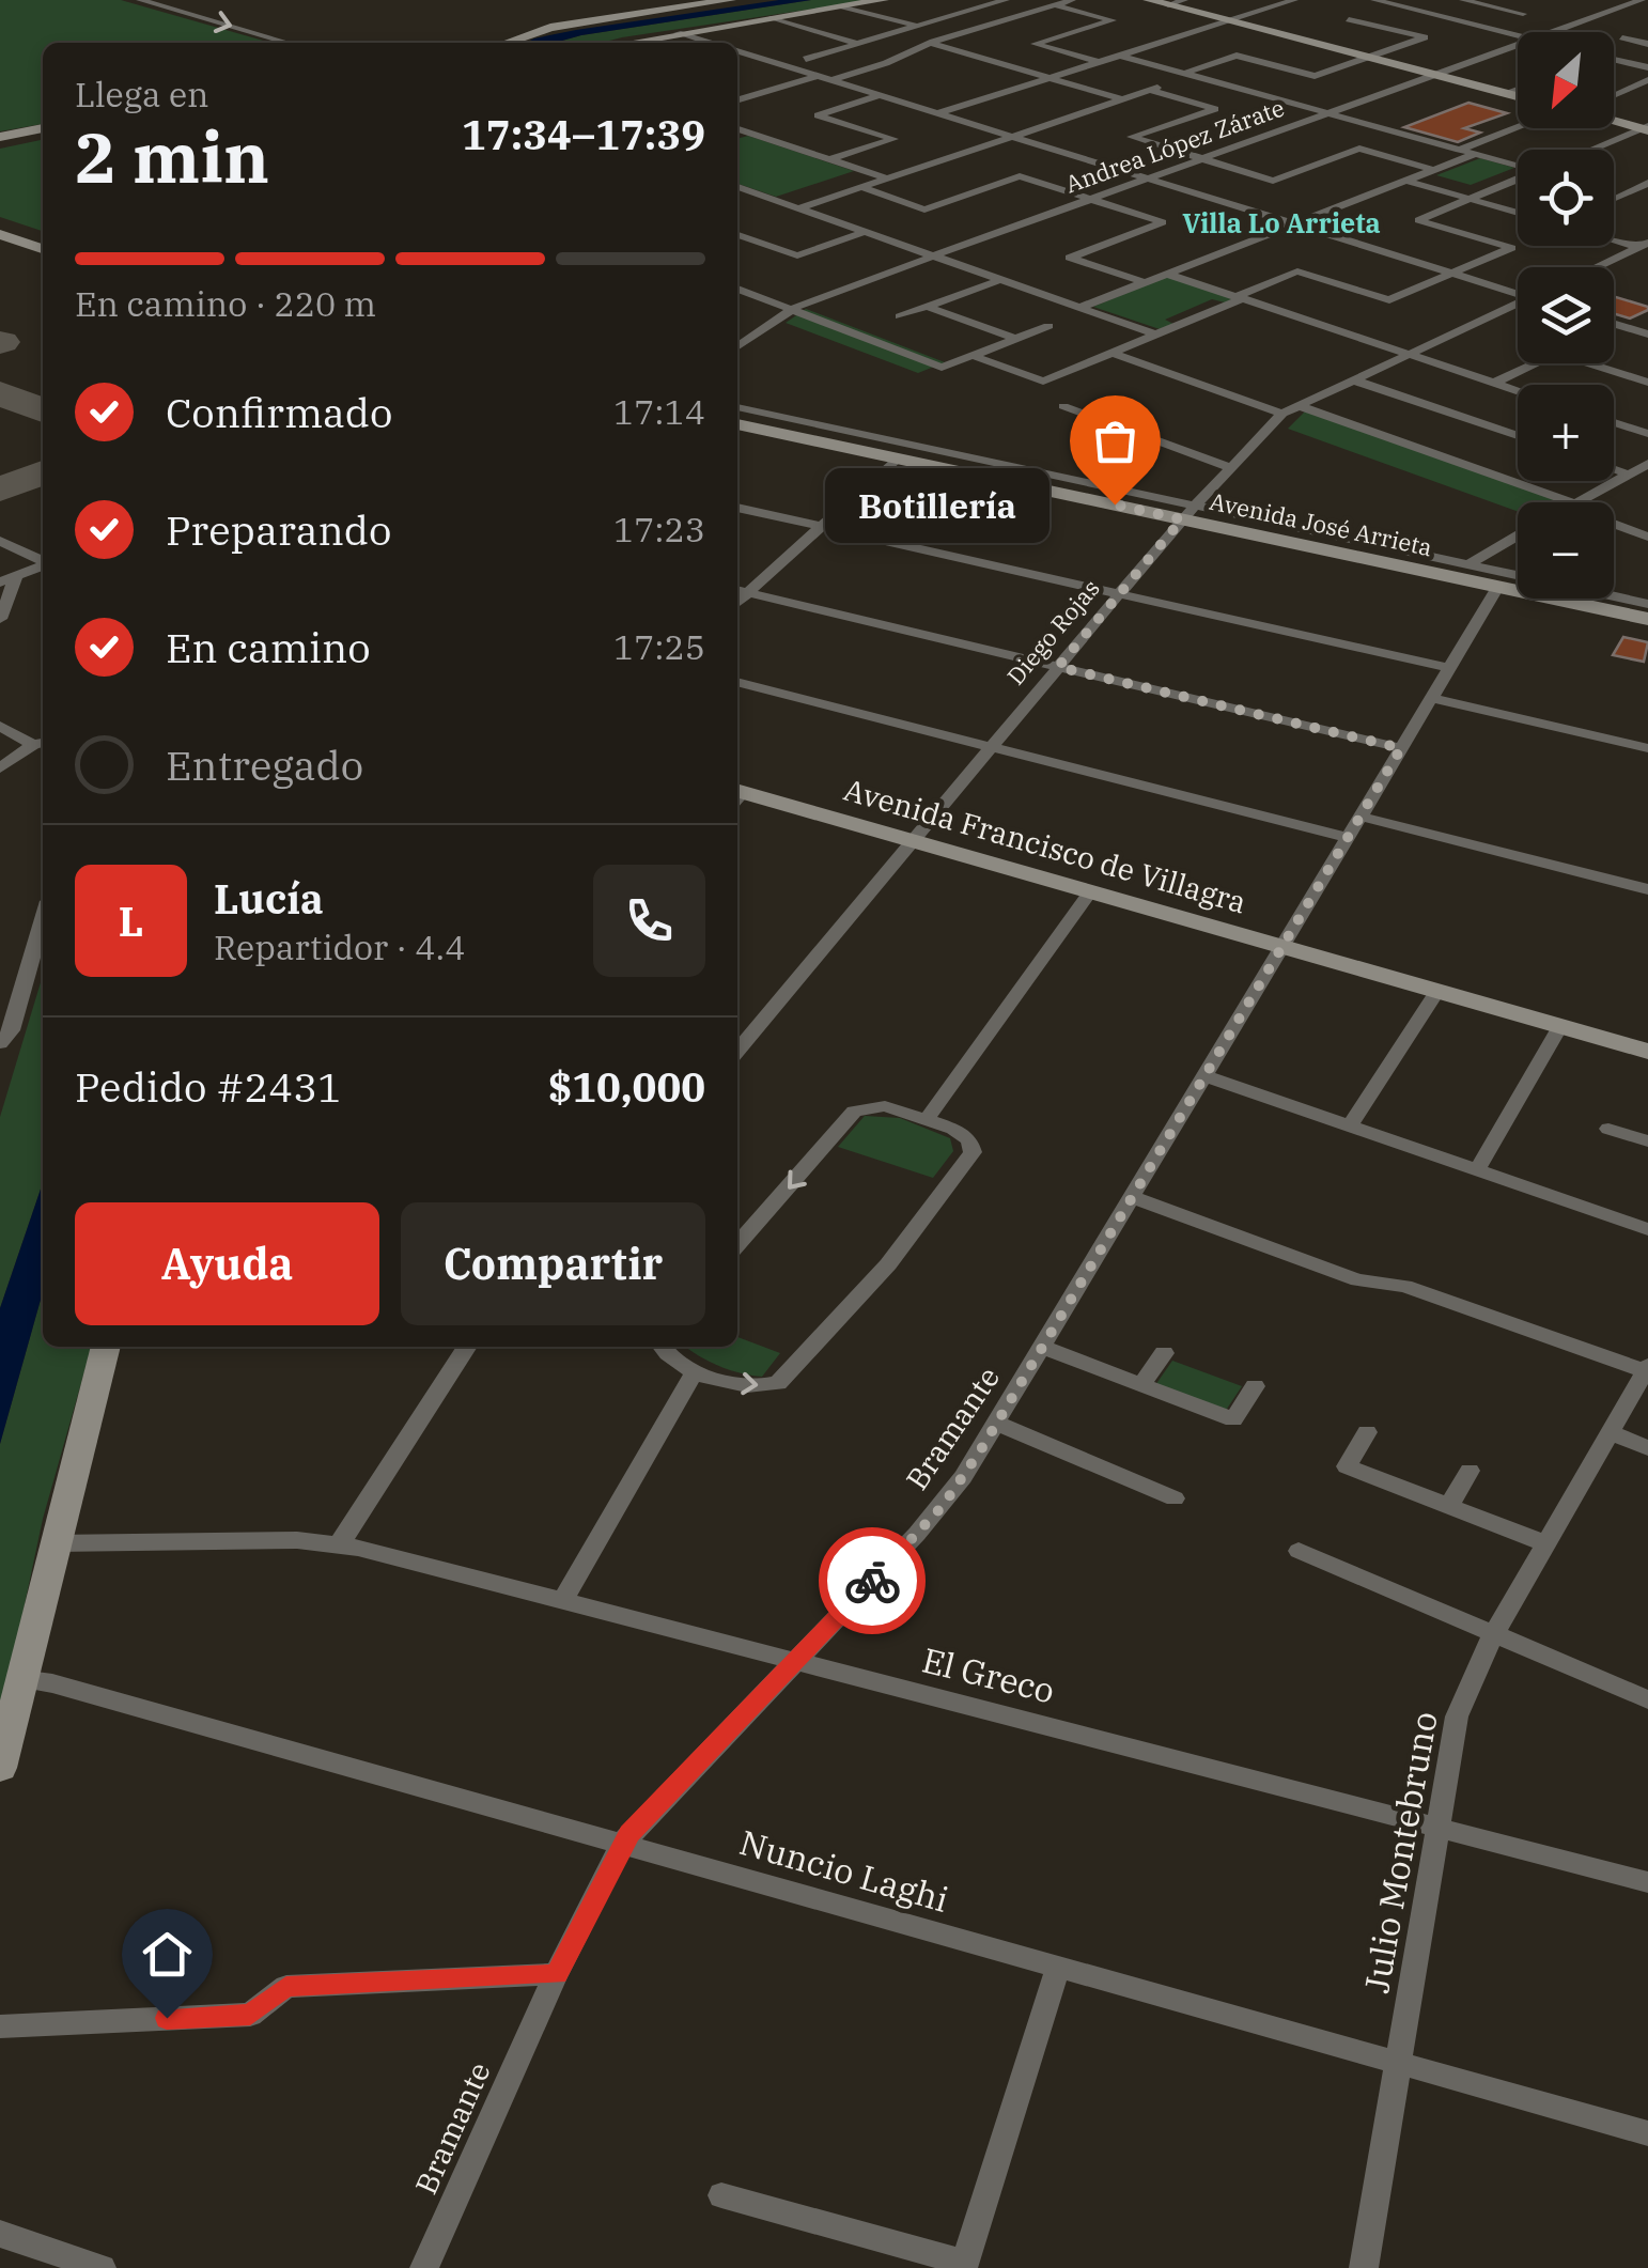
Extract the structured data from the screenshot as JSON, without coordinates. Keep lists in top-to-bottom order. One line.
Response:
{"streets":{"main road":["Avenida José Arrieta","Avenida Francisco de Villagra"],"street":["Andrea López Zárate","Diego Rojas","Bramante","El Greco","Julio Montebruno","Nuncio Laghi"]},"crossings":[["Avenida José Arrieta","Diego Rojas"],["Avenida José Arrieta","Bramante"],["Diego Rojas","Avenida Francisco de Villagra"],["Avenida Francisco de Villagra","Bramante"],["Bramante","El Greco"],["Bramante","Nuncio Laghi"],["El Greco","Julio Montebruno"],["Julio Montebruno","Nuncio Laghi"]],"districts":["Villa Lo Arrieta"],"places":["Botillería"],"north":"bottom left","page":{"map_buttons":["+","−"],"heading":["2 min","Llega en","17:34–17:39"],"panel":["Lucía","Repartidor · 4.4","Pedido #2431","$10,000"],"bar":"En camino · 220 m","list":[["Confirmado","17:14"],["Preparando","17:23"],["En camino","17:25"],"Entregado"],"bubble":"Botillería","round":"L","buttons":["Ayuda","Compartir"]}}
